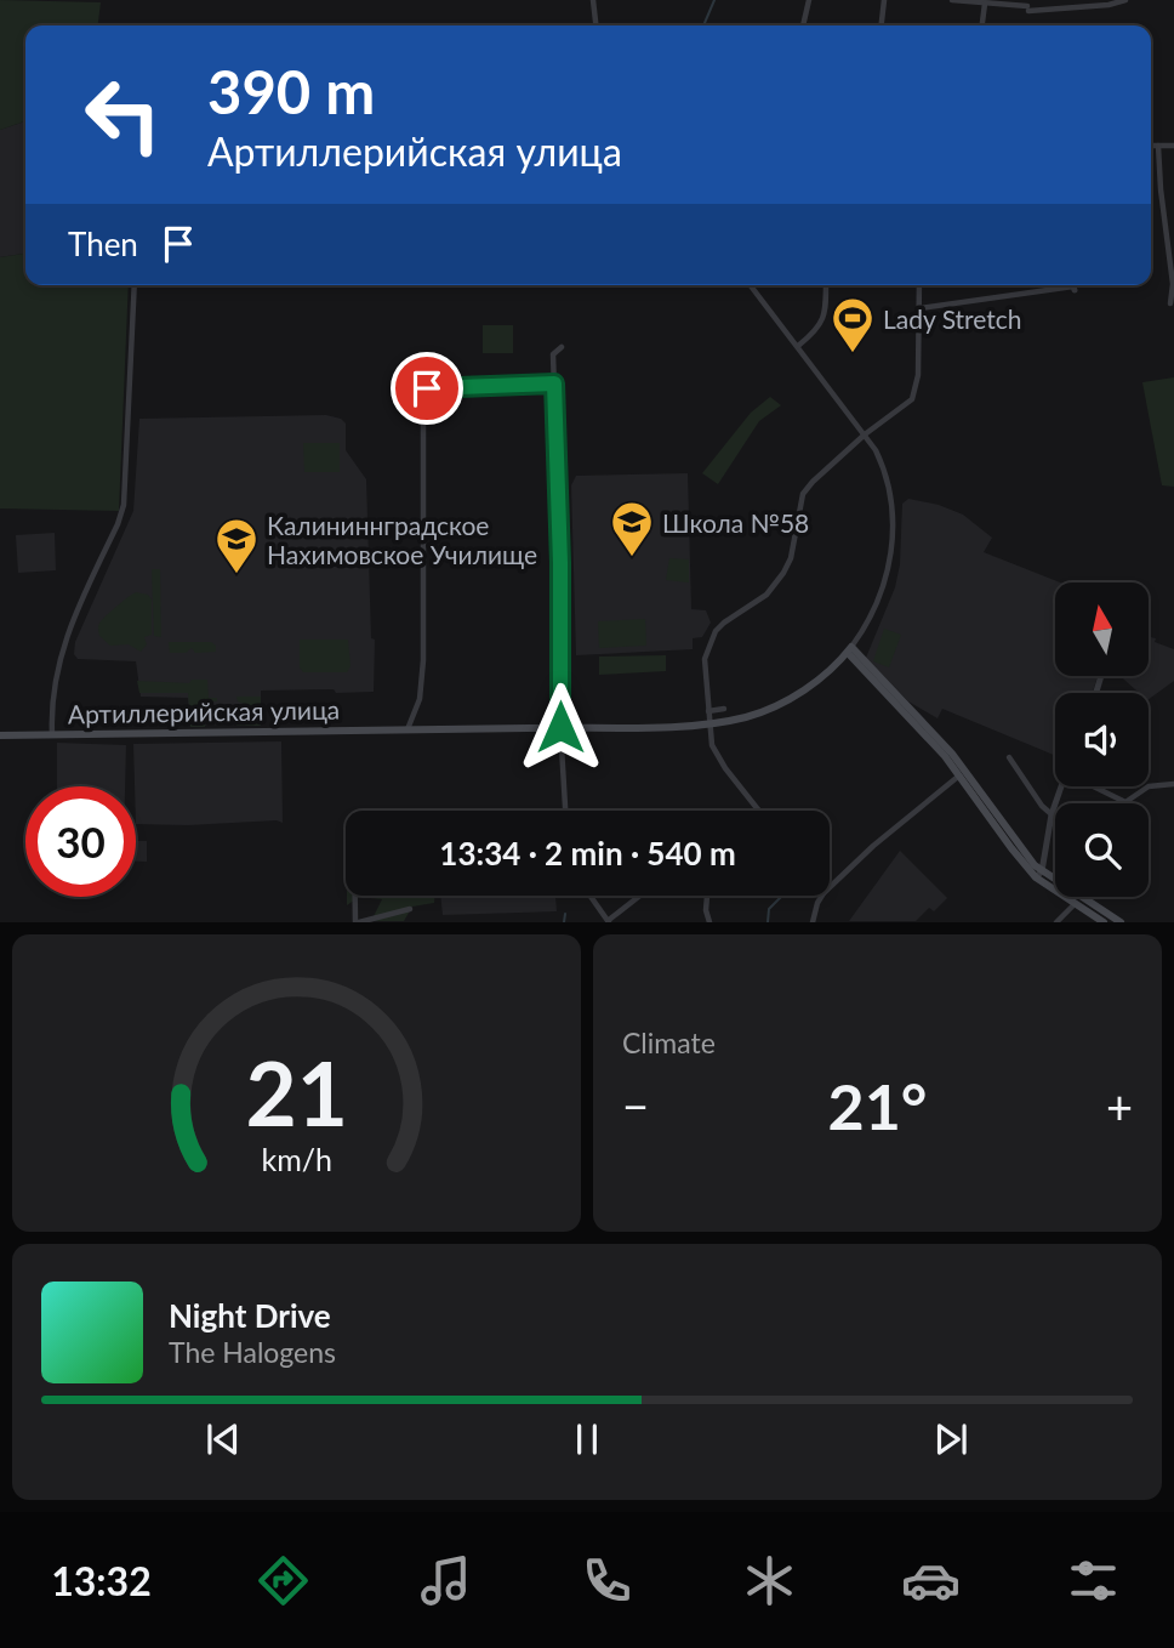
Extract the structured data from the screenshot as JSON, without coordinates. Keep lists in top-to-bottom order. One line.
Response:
{"streets":{"main road":["Артиллерийская улица"]},"places":{"sports":["Lady Stretch"],"school or university":["Школа №58","Калининнградское Нахимовское Училище"]},"north":"top","page":{"turn":["390 m","Артиллерийская улица"],"then":"Then","limit":"30","trip":"13:34 · 2 min · 540 m","tile":"Climate","heat":["−","21°","+"],"song":["Night Drive","The Halogens"],"tabs":"13:32","gauge":["21","km/h"]}}
